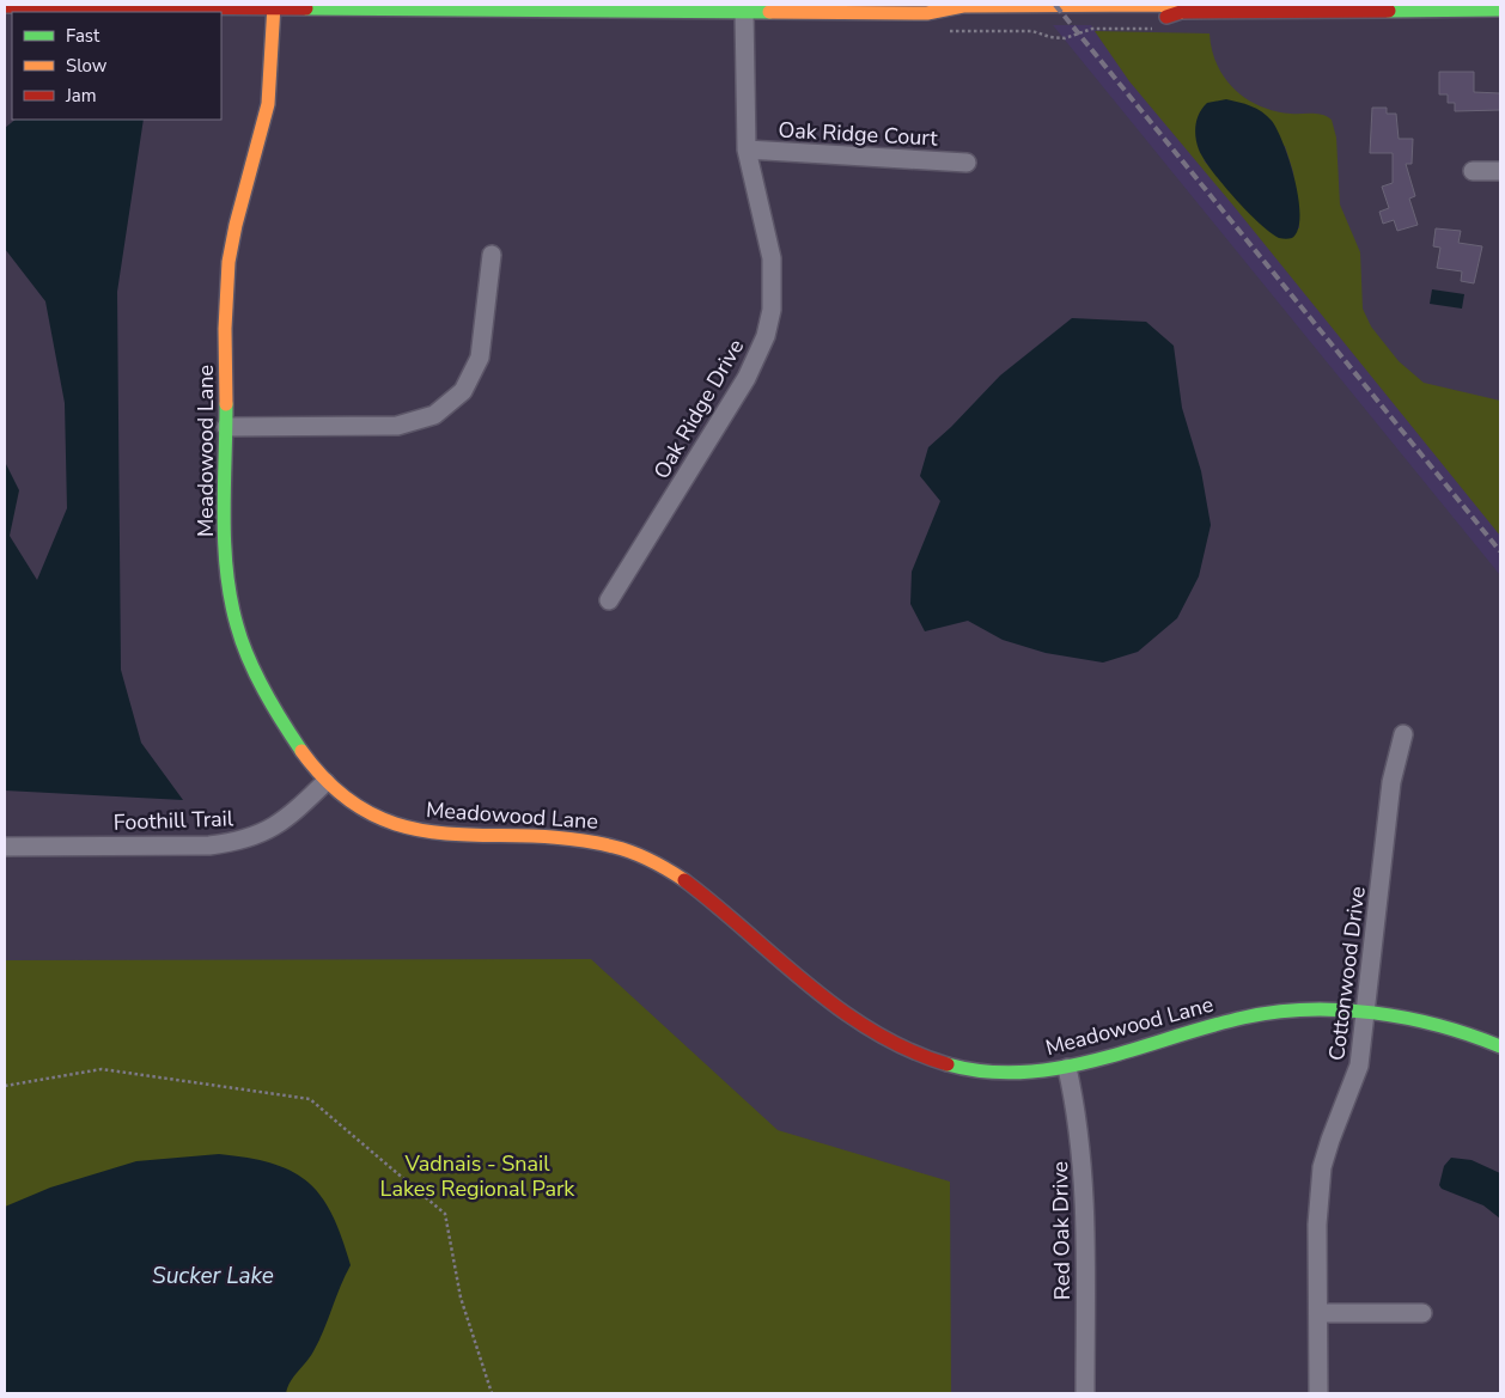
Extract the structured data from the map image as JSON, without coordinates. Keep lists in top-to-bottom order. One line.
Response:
{"streets":{"street":["Oak Ridge Court","Oak Ridge Drive","Meadowood Lane","Foothill Trail","Cottonwood Drive","Red Oak Drive"]},"crossings":[["Oak Ridge Court","Oak Ridge Drive"],["Meadowood Lane","Foothill Trail"],["Meadowood Lane","Cottonwood Drive"],["Meadowood Lane","Red Oak Drive"]],"water":["Sucker Lake"],"parks":["Vadnais - Snail Lakes Regional Park"],"legend":["Fast","Slow","Jam"]}
